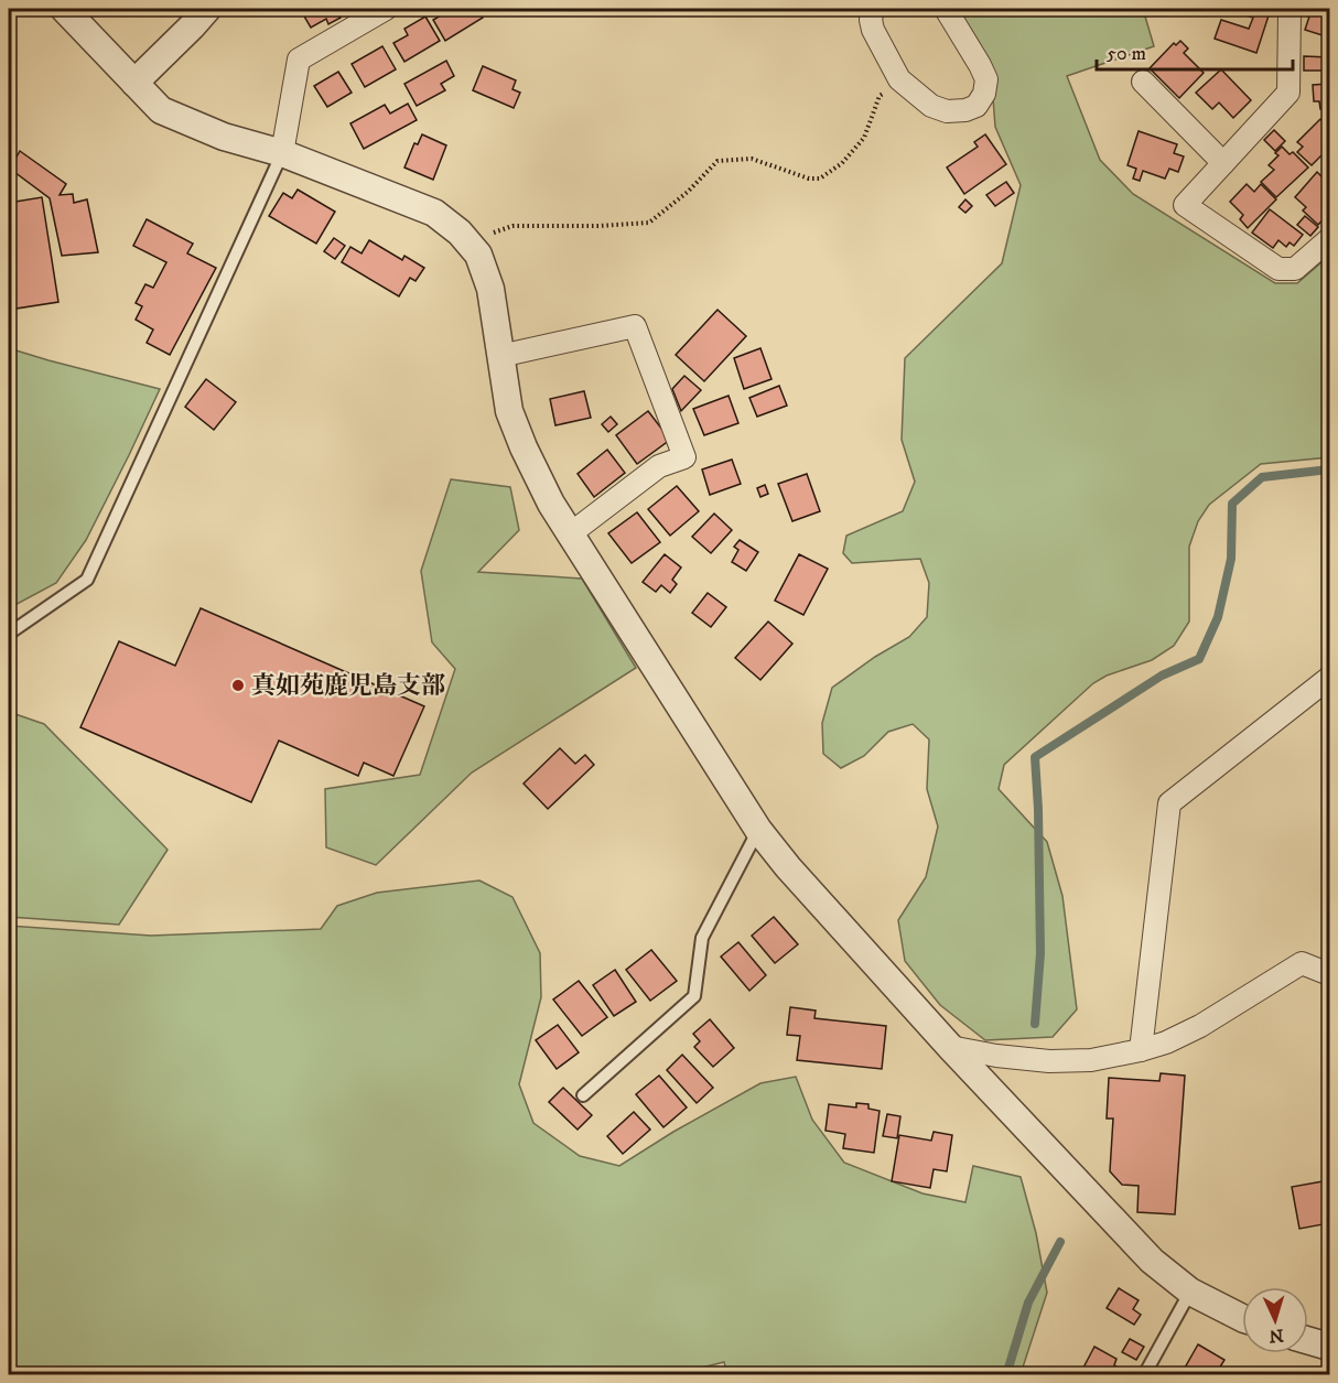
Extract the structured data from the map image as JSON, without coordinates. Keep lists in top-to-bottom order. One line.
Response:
{"places":["真如苑鹿児島支部"],"scale_bar":"50 m","north":"bottom"}
